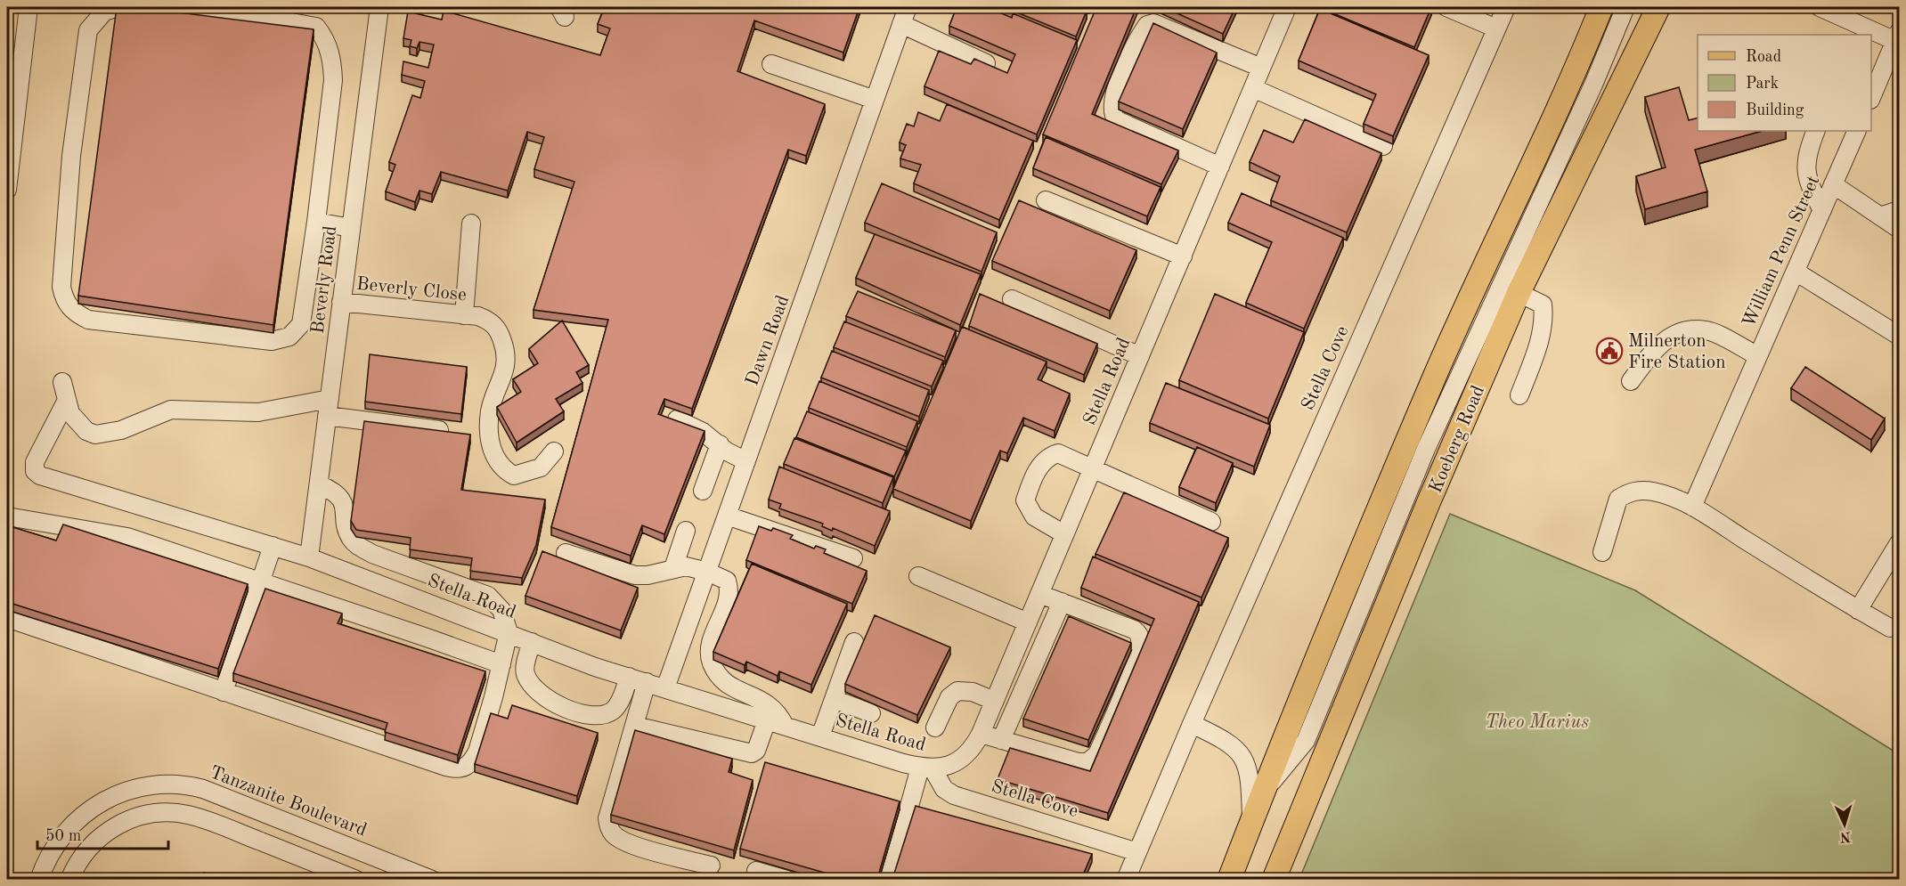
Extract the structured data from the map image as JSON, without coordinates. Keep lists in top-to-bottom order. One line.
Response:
{"streets":{"main road":["Koeberg Road"],"street":["William Penn Street","Beverly Road","Beverly Close","Dawn Road","Stella Cove","Stella Road","Tanzanite Boulevard"]},"crossings":[["Beverly Road","Beverly Close"],["Beverly Road","Stella Road"],["Dawn Road","Stella Road"],["Stella Cove","Stella Road"]],"parks":["Theo Marius"],"places":{"public building":["Milnerton Fire Station"]},"legend":["Road","Park","Building"],"scale_bar":"50 m","north":"bottom"}
